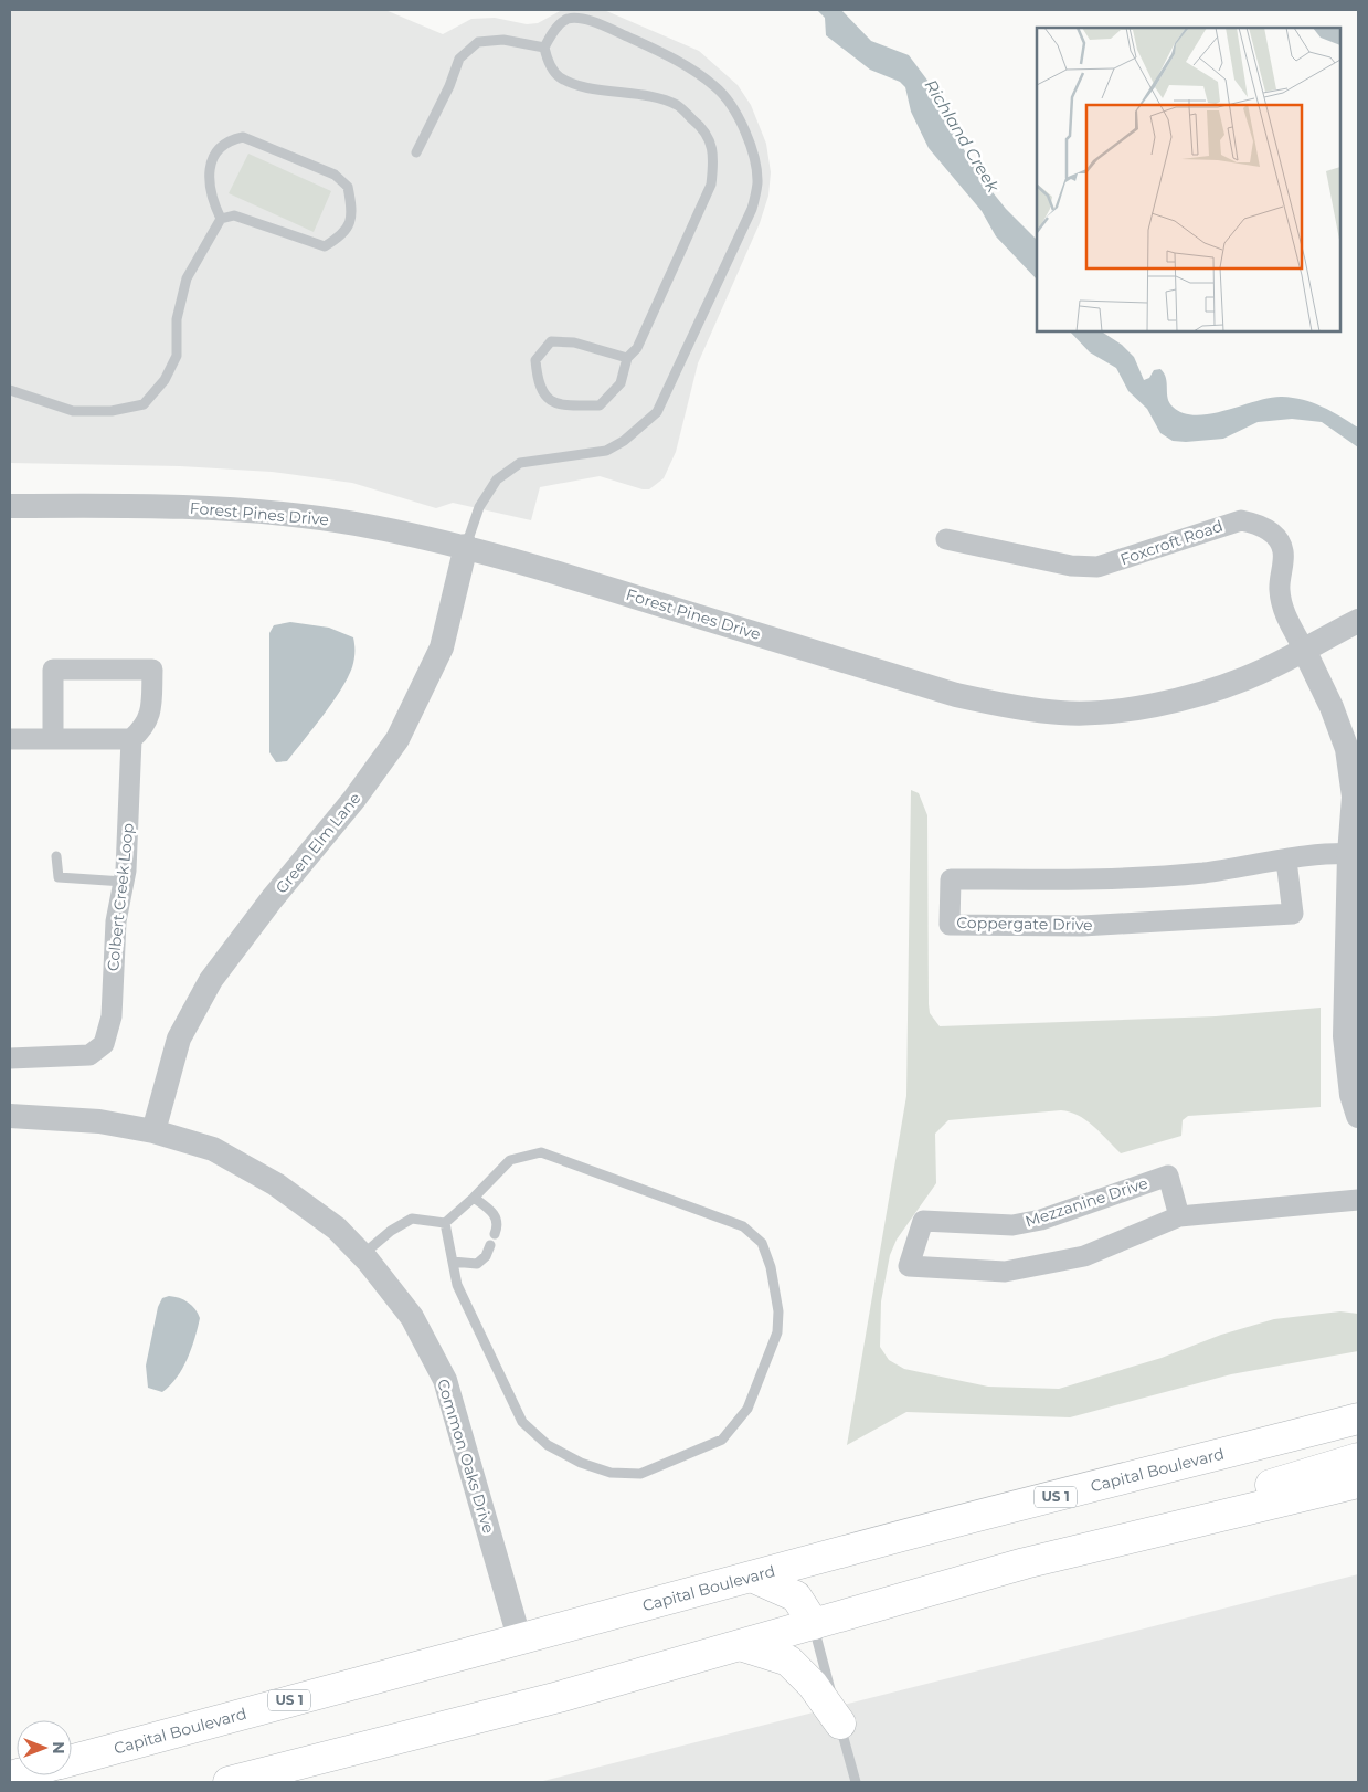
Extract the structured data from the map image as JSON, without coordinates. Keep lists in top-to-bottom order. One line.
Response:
{"streets":{"highway":["Capital Boulevard","US 1"],"street":["Forest Pines Drive","Foxcroft Road","Green Elm Lane","Colbert Creek Loop","Coppergate Drive","Mezzanine Drive","Common Oaks Drive"]},"crossings":[["Forest Pines Drive","Foxcroft Road"],["Forest Pines Drive","Green Elm Lane"],["Green Elm Lane","Common Oaks Drive"],["Common Oaks Drive","Capital Boulevard"]],"water":["Richland Creek"],"north":"right"}
